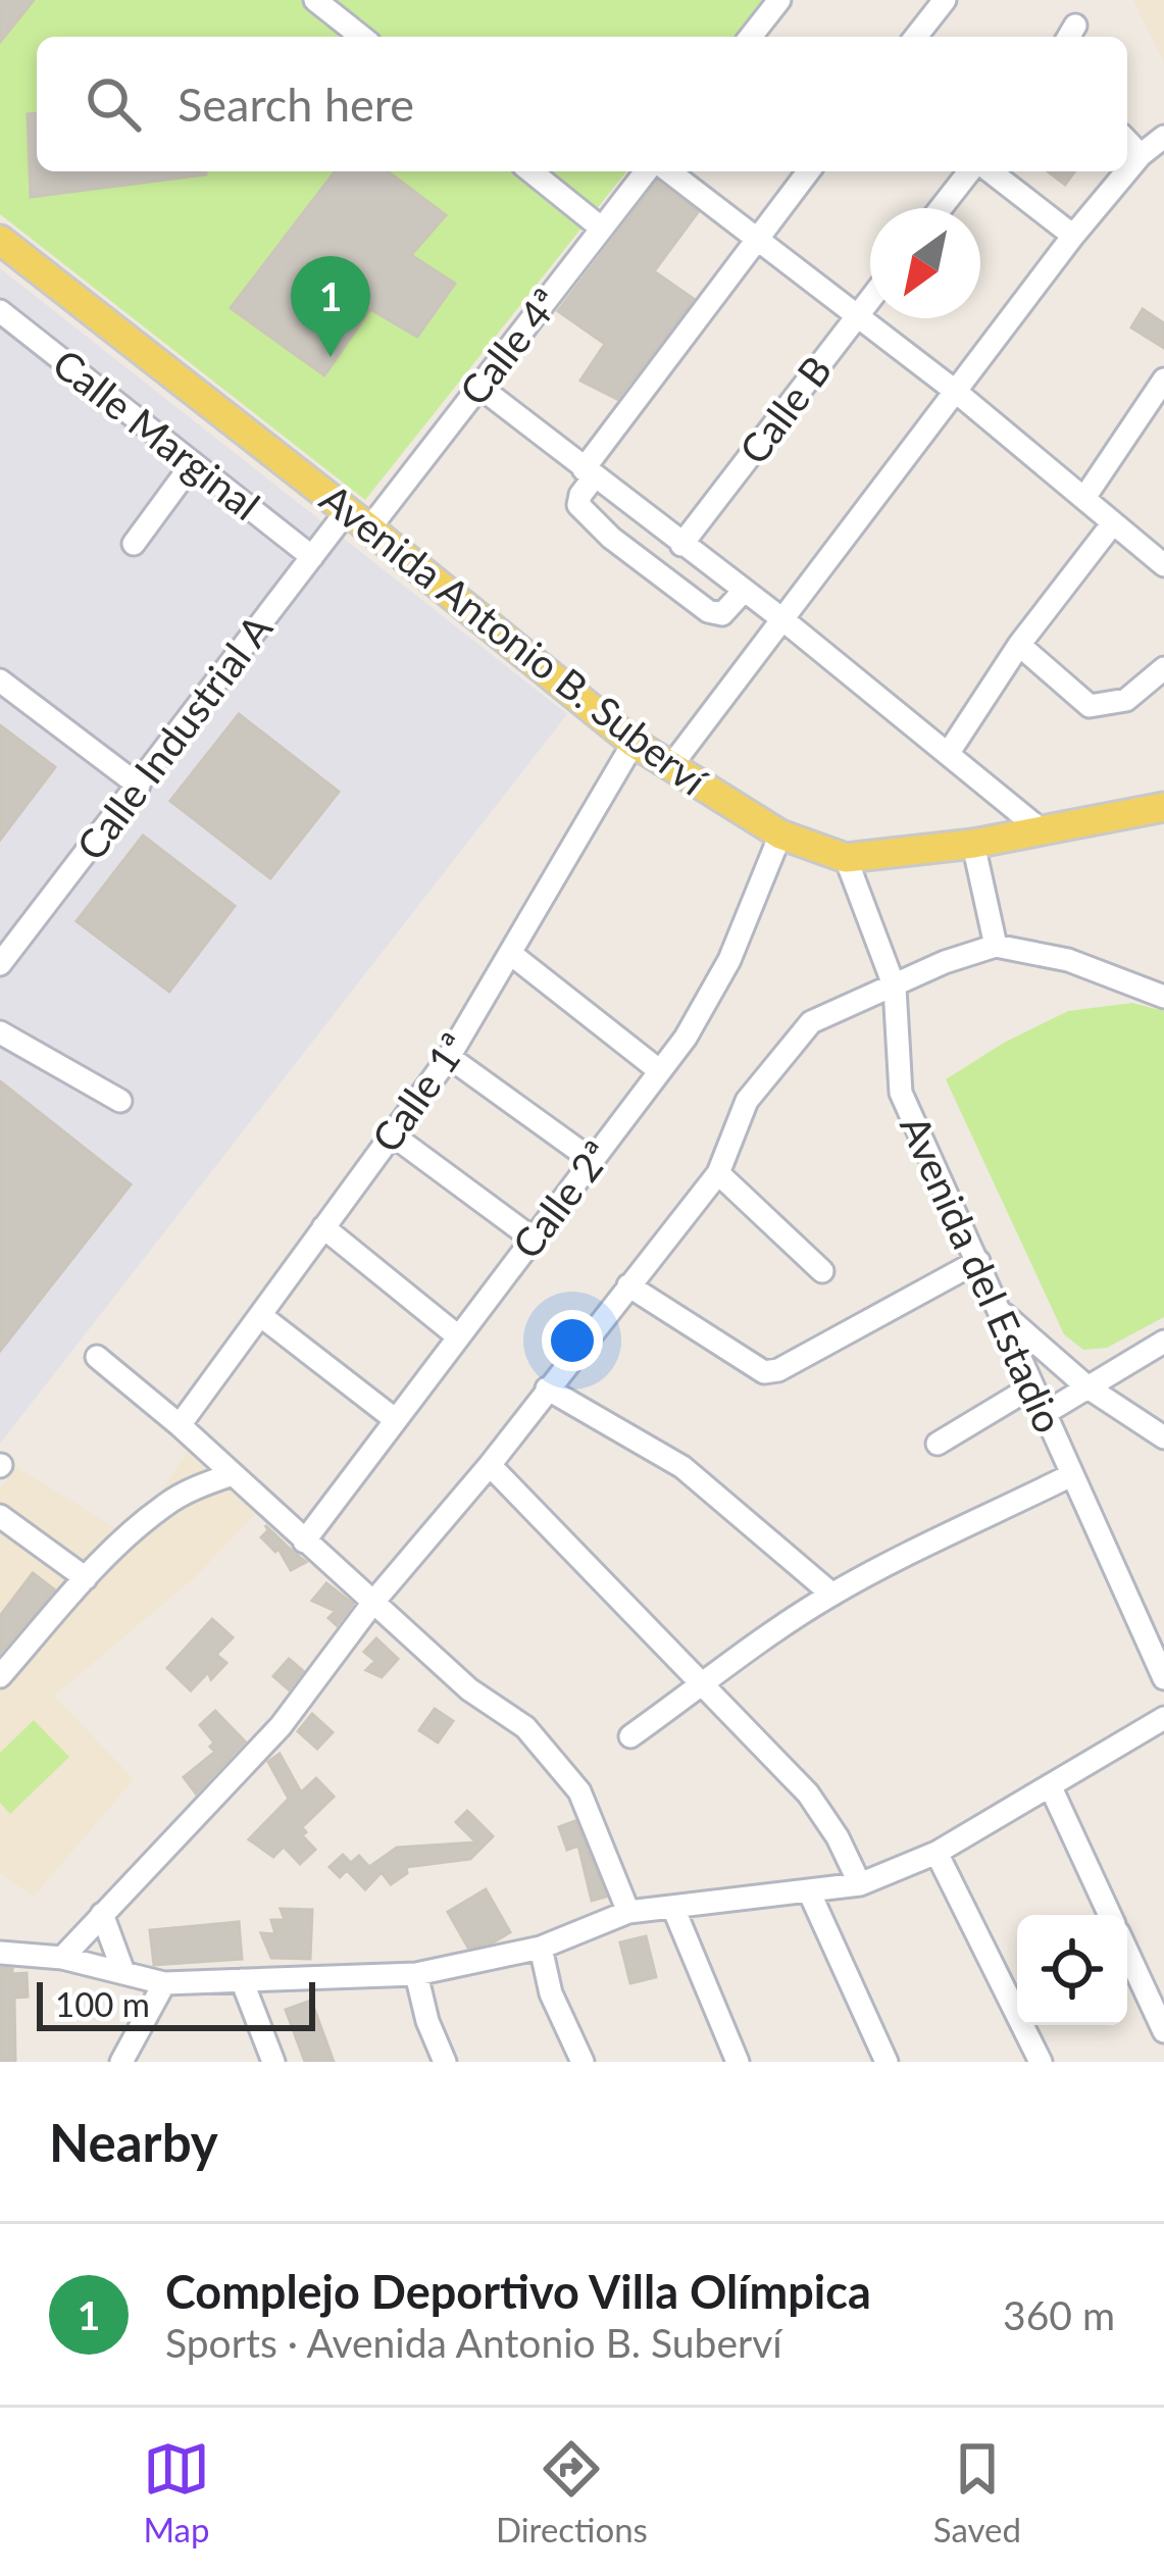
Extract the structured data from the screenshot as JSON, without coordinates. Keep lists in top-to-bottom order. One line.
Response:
{"streets":{"main road":["Avenida Antonio B. Suberví"],"street":["Calle 4ª","Calle B","Calle Marginal","Calle Industrial A","Calle 1ª","Calle 2ª","Avenida del Estadio"]},"crossings":[["Calle 4ª","Avenida Antonio B. Suberví"],["Calle 4ª","Calle Industrial A"],["Calle Marginal","Calle Industrial A"],["Avenida Antonio B. Suberví","Calle Industrial A"],["Avenida Antonio B. Suberví","Calle 1ª"],["Avenida Antonio B. Suberví","Calle 2ª"],["Avenida Antonio B. Suberví","Avenida del Estadio"]],"scale_bar":"100 m","north":"bottom left","page":{"search":"Search here","pins":"1","scale":"100 m","heading":"Nearby","list":[{"mark":"1","name":"Complejo Deportivo Villa Olímpica","note":"Sports · Avenida Antonio B. Suberví","value":"360 m"}],"nav":["Map","Directions","Saved"]}}
